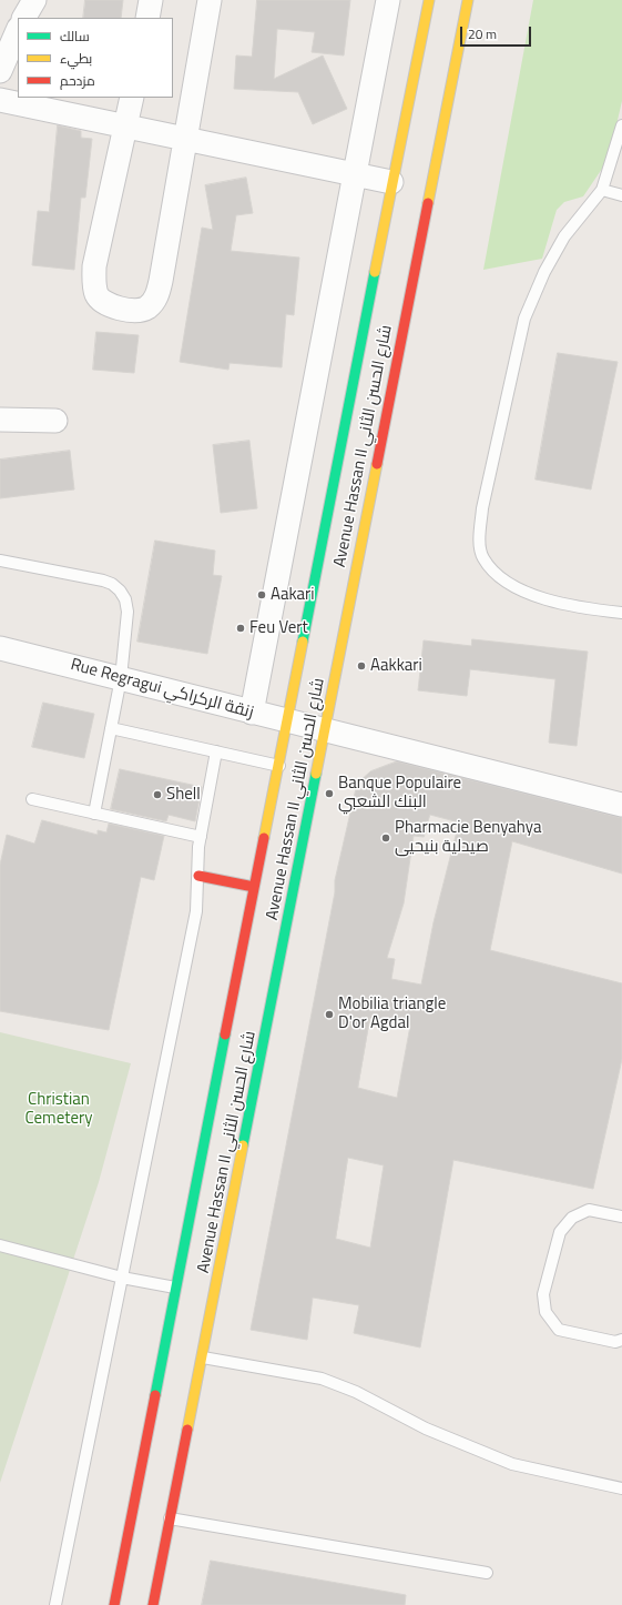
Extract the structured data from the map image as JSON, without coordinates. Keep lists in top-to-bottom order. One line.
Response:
{"streets":{"main road":["Avenue Hassan II شارع الحسن الثاني"],"street":["Rue Regragui زنقة الركراكي"]},"crossings":[["Avenue Hassan II شارع الحسن الثاني","Rue Regragui زنقة الركراكي"]],"parks":["Christian Cemetery"],"places":["Aakari","Feu Vert","Aakkari","Banque Populaire البنك الشعبي","Shell","Pharmacie Benyahya صيدلية بنيحيى","Mobilia triangle D'or Agdal"],"legend":["سالك","بطيء","مزدحم"],"scale_bar":"20 m"}
